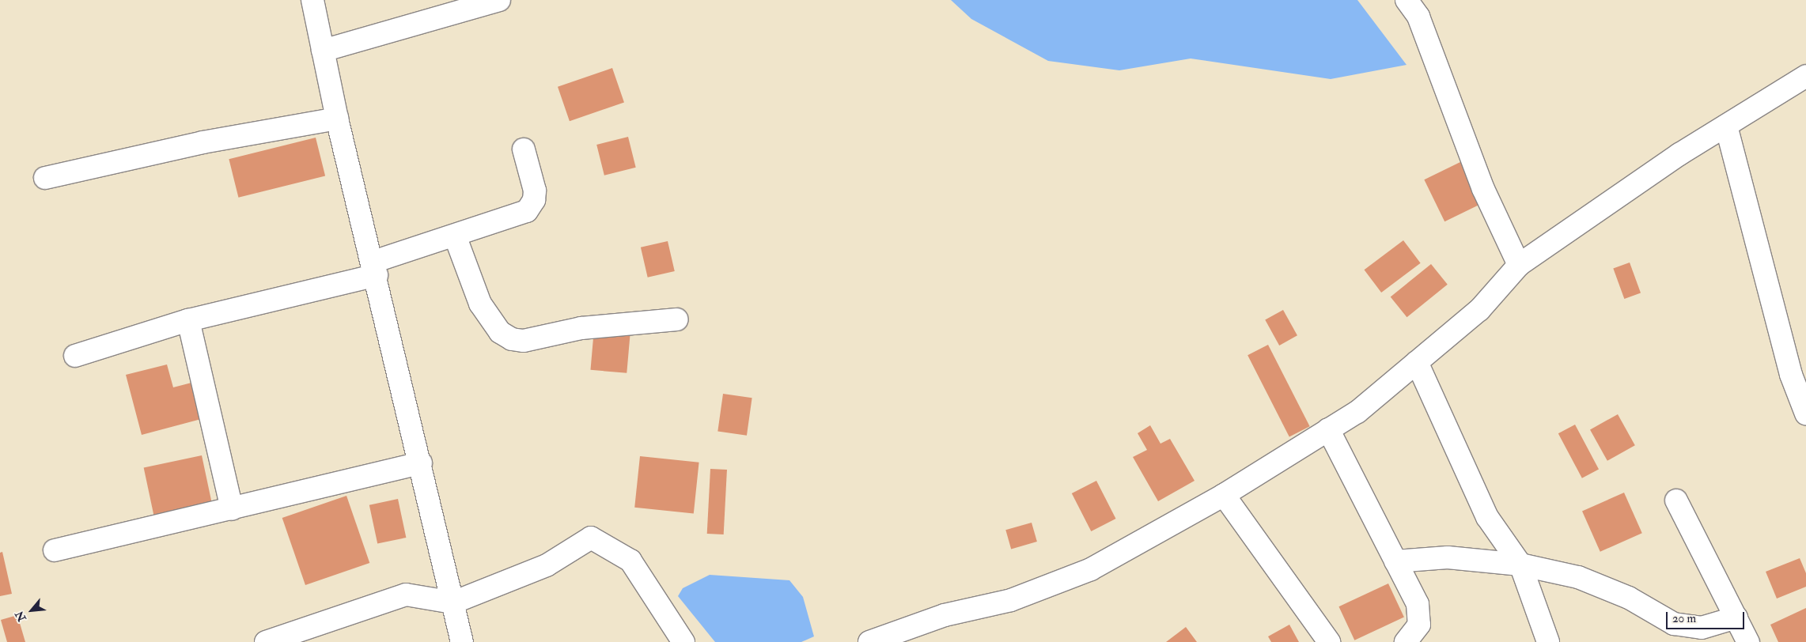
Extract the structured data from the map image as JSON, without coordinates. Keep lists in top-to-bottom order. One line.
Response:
{"scale_bar":"20 m","north":"bottom left"}
